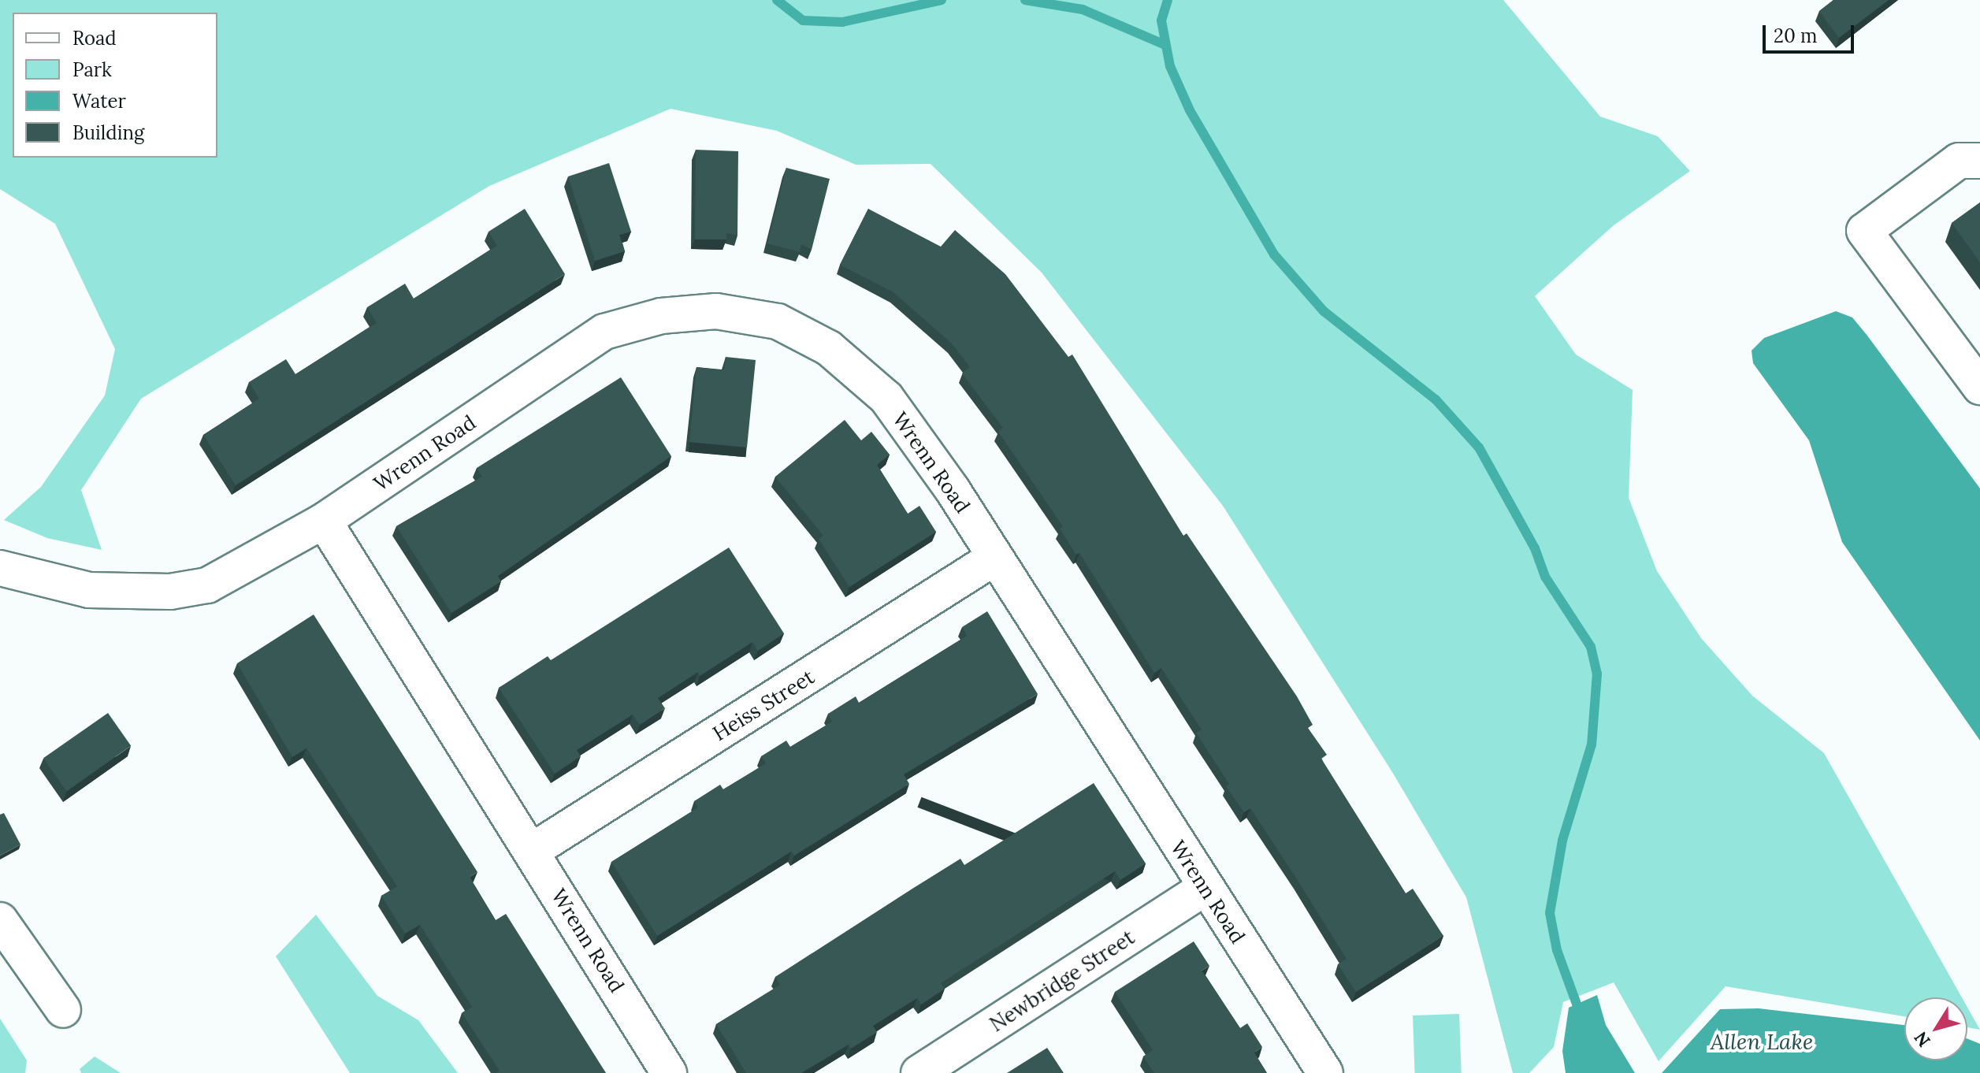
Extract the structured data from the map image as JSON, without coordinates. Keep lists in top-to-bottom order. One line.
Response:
{"streets":{"street":["Wrenn Road","Heiss Street","Newbridge Street"]},"crossings":[["Wrenn Road","Heiss Street"],["Wrenn Road","Newbridge Street"]],"water":["Allen Lake"],"legend":["Road","Park","Water","Building"],"scale_bar":"20 m","north":"bottom left"}
